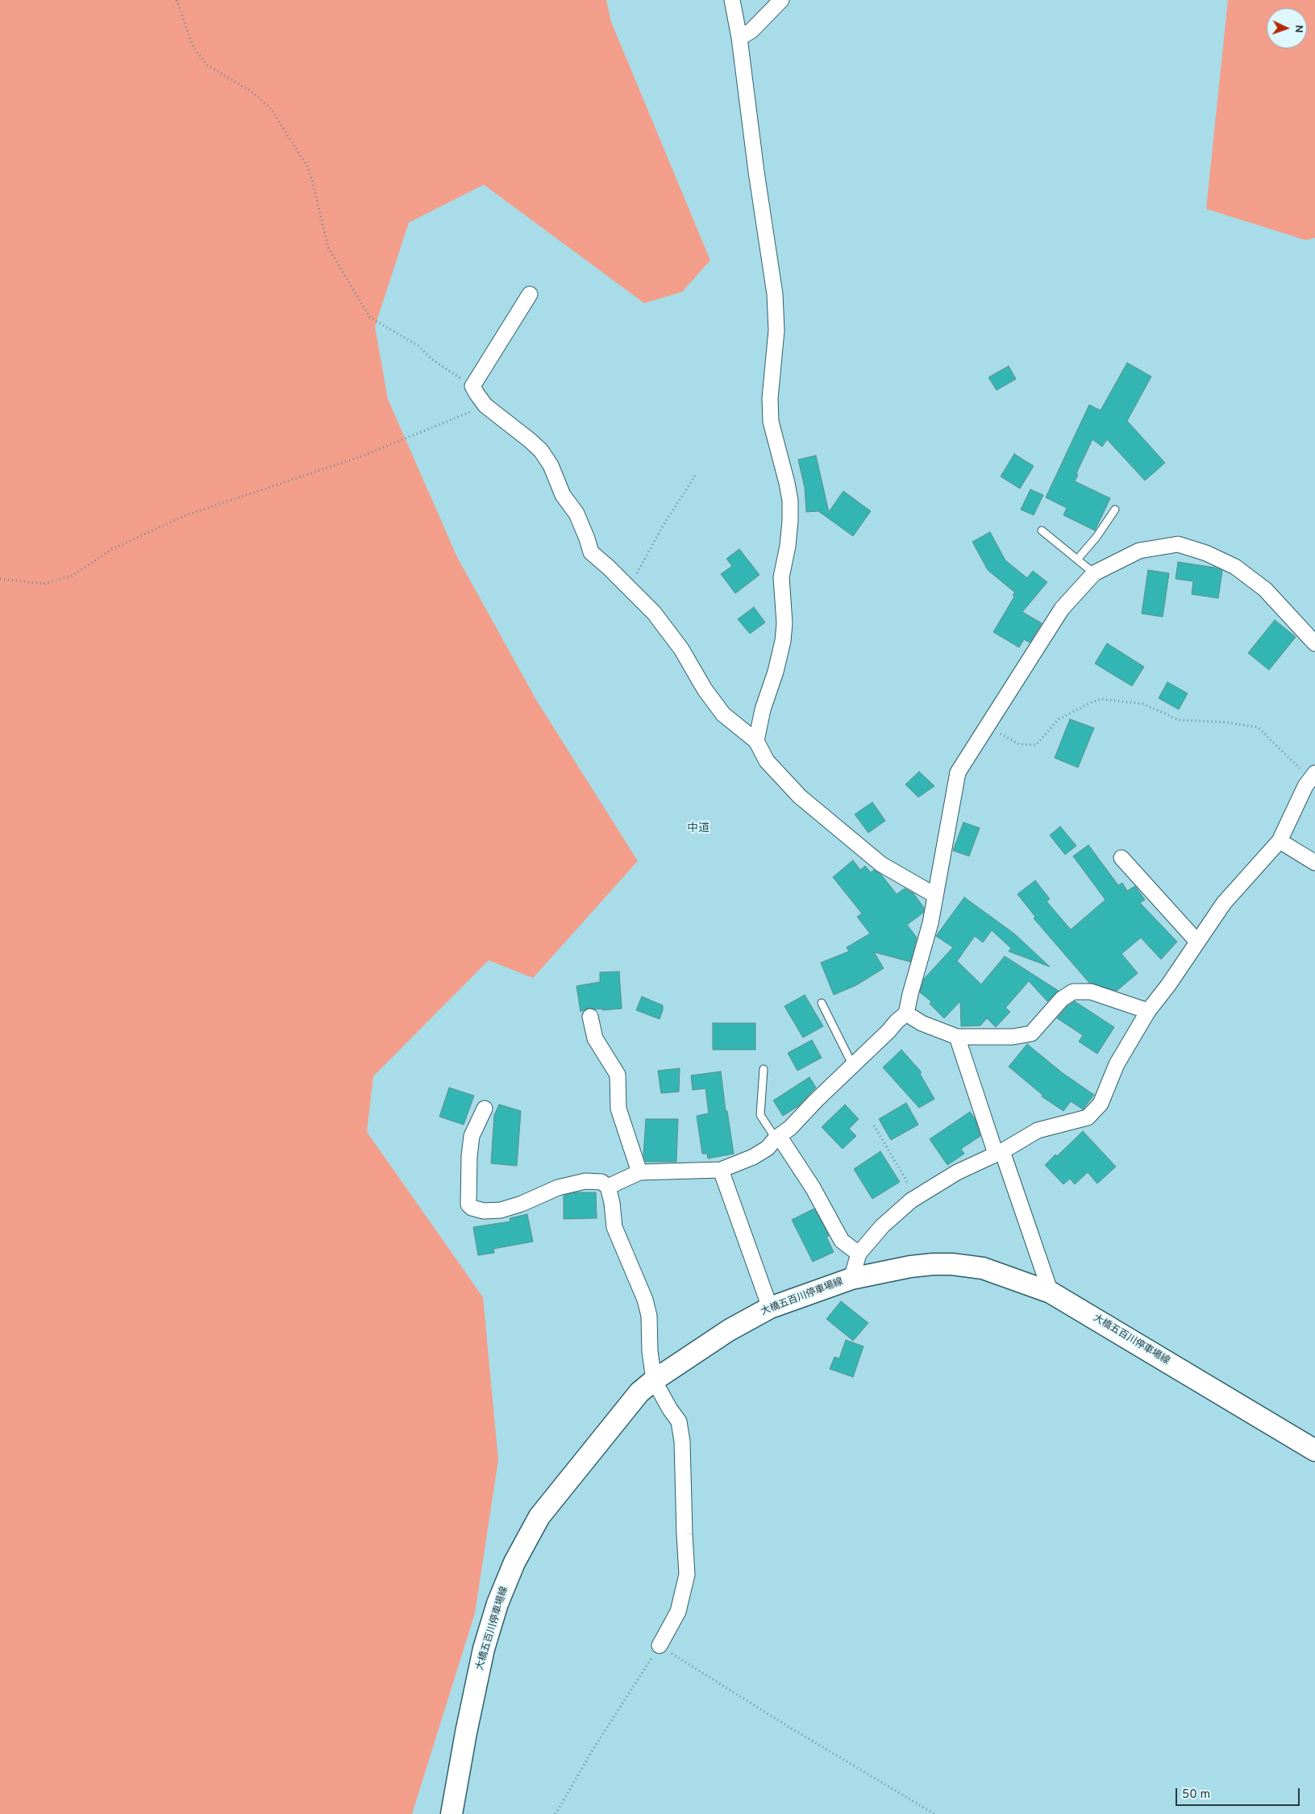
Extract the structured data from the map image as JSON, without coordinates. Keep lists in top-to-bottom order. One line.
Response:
{"streets":{"main road":["大橋五百川停車場線"]},"districts":["中道"],"scale_bar":"50 m","north":"right"}
